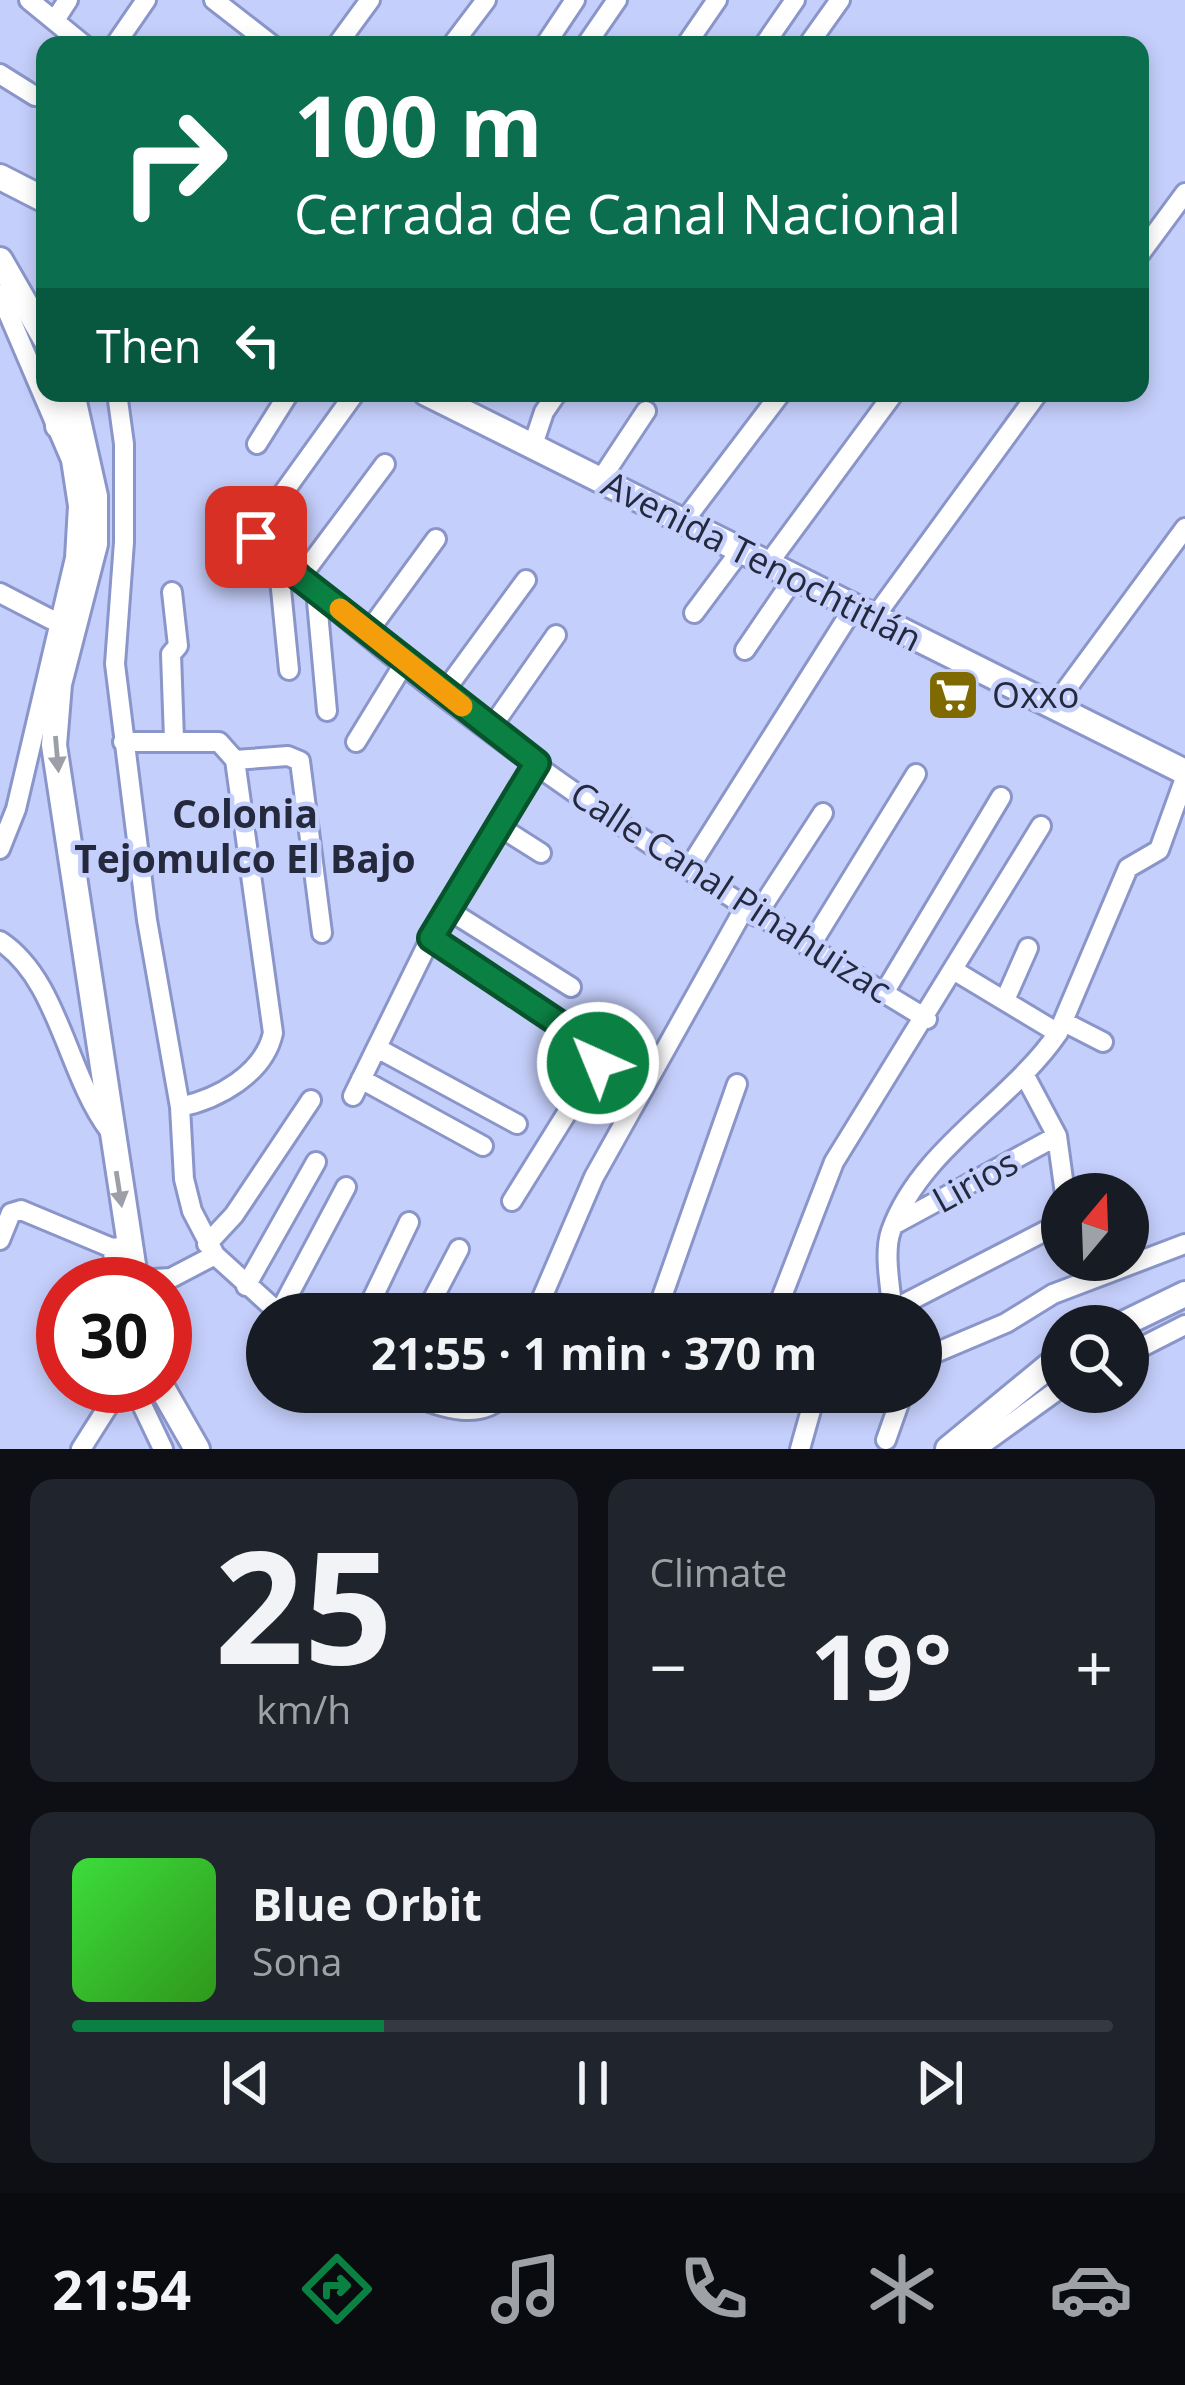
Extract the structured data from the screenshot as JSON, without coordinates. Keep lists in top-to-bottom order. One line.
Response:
{"streets":{"main road":["Avenida Tenochtitlán"],"street":["Calle Canal Pinahuizac","Lirios"]},"districts":["Colonia Tejomulco El Bajo"],"places":{"supermarket":["Oxxo"]},"north":"top","page":{"turn":["100 m","Cerrada de Canal Nacional"],"then":"Then","limit":"30","trip":"21:55 · 1 min · 370 m","tile":[["25","km/h"],"Climate"],"heat":["−","19°","+"],"song":["Blue Orbit","Sona"],"tabs":"21:54"}}
